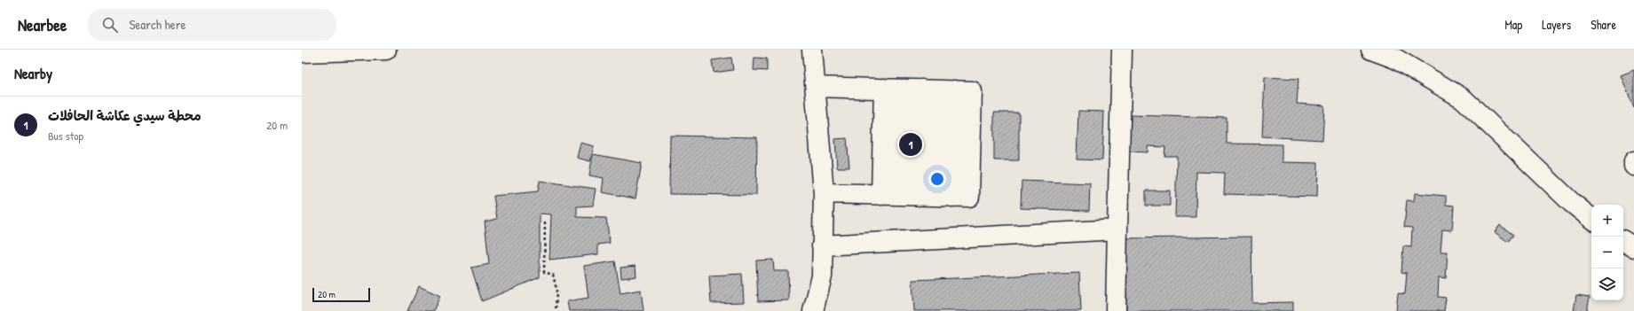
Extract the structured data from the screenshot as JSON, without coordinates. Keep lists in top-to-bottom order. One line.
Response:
{"scale_bar":"20 m","page":{"header":"Nearbee","search":"Search here","nav":["Map","Layers","Share"],"heading":"Nearby","list":[{"mark":"1","name":"محطة سيدي عكاشة الحافلات","note":"Bus stop","value":"20 m"}],"pins":"1","map_buttons":["+","−"],"scale":"20 m"}}
